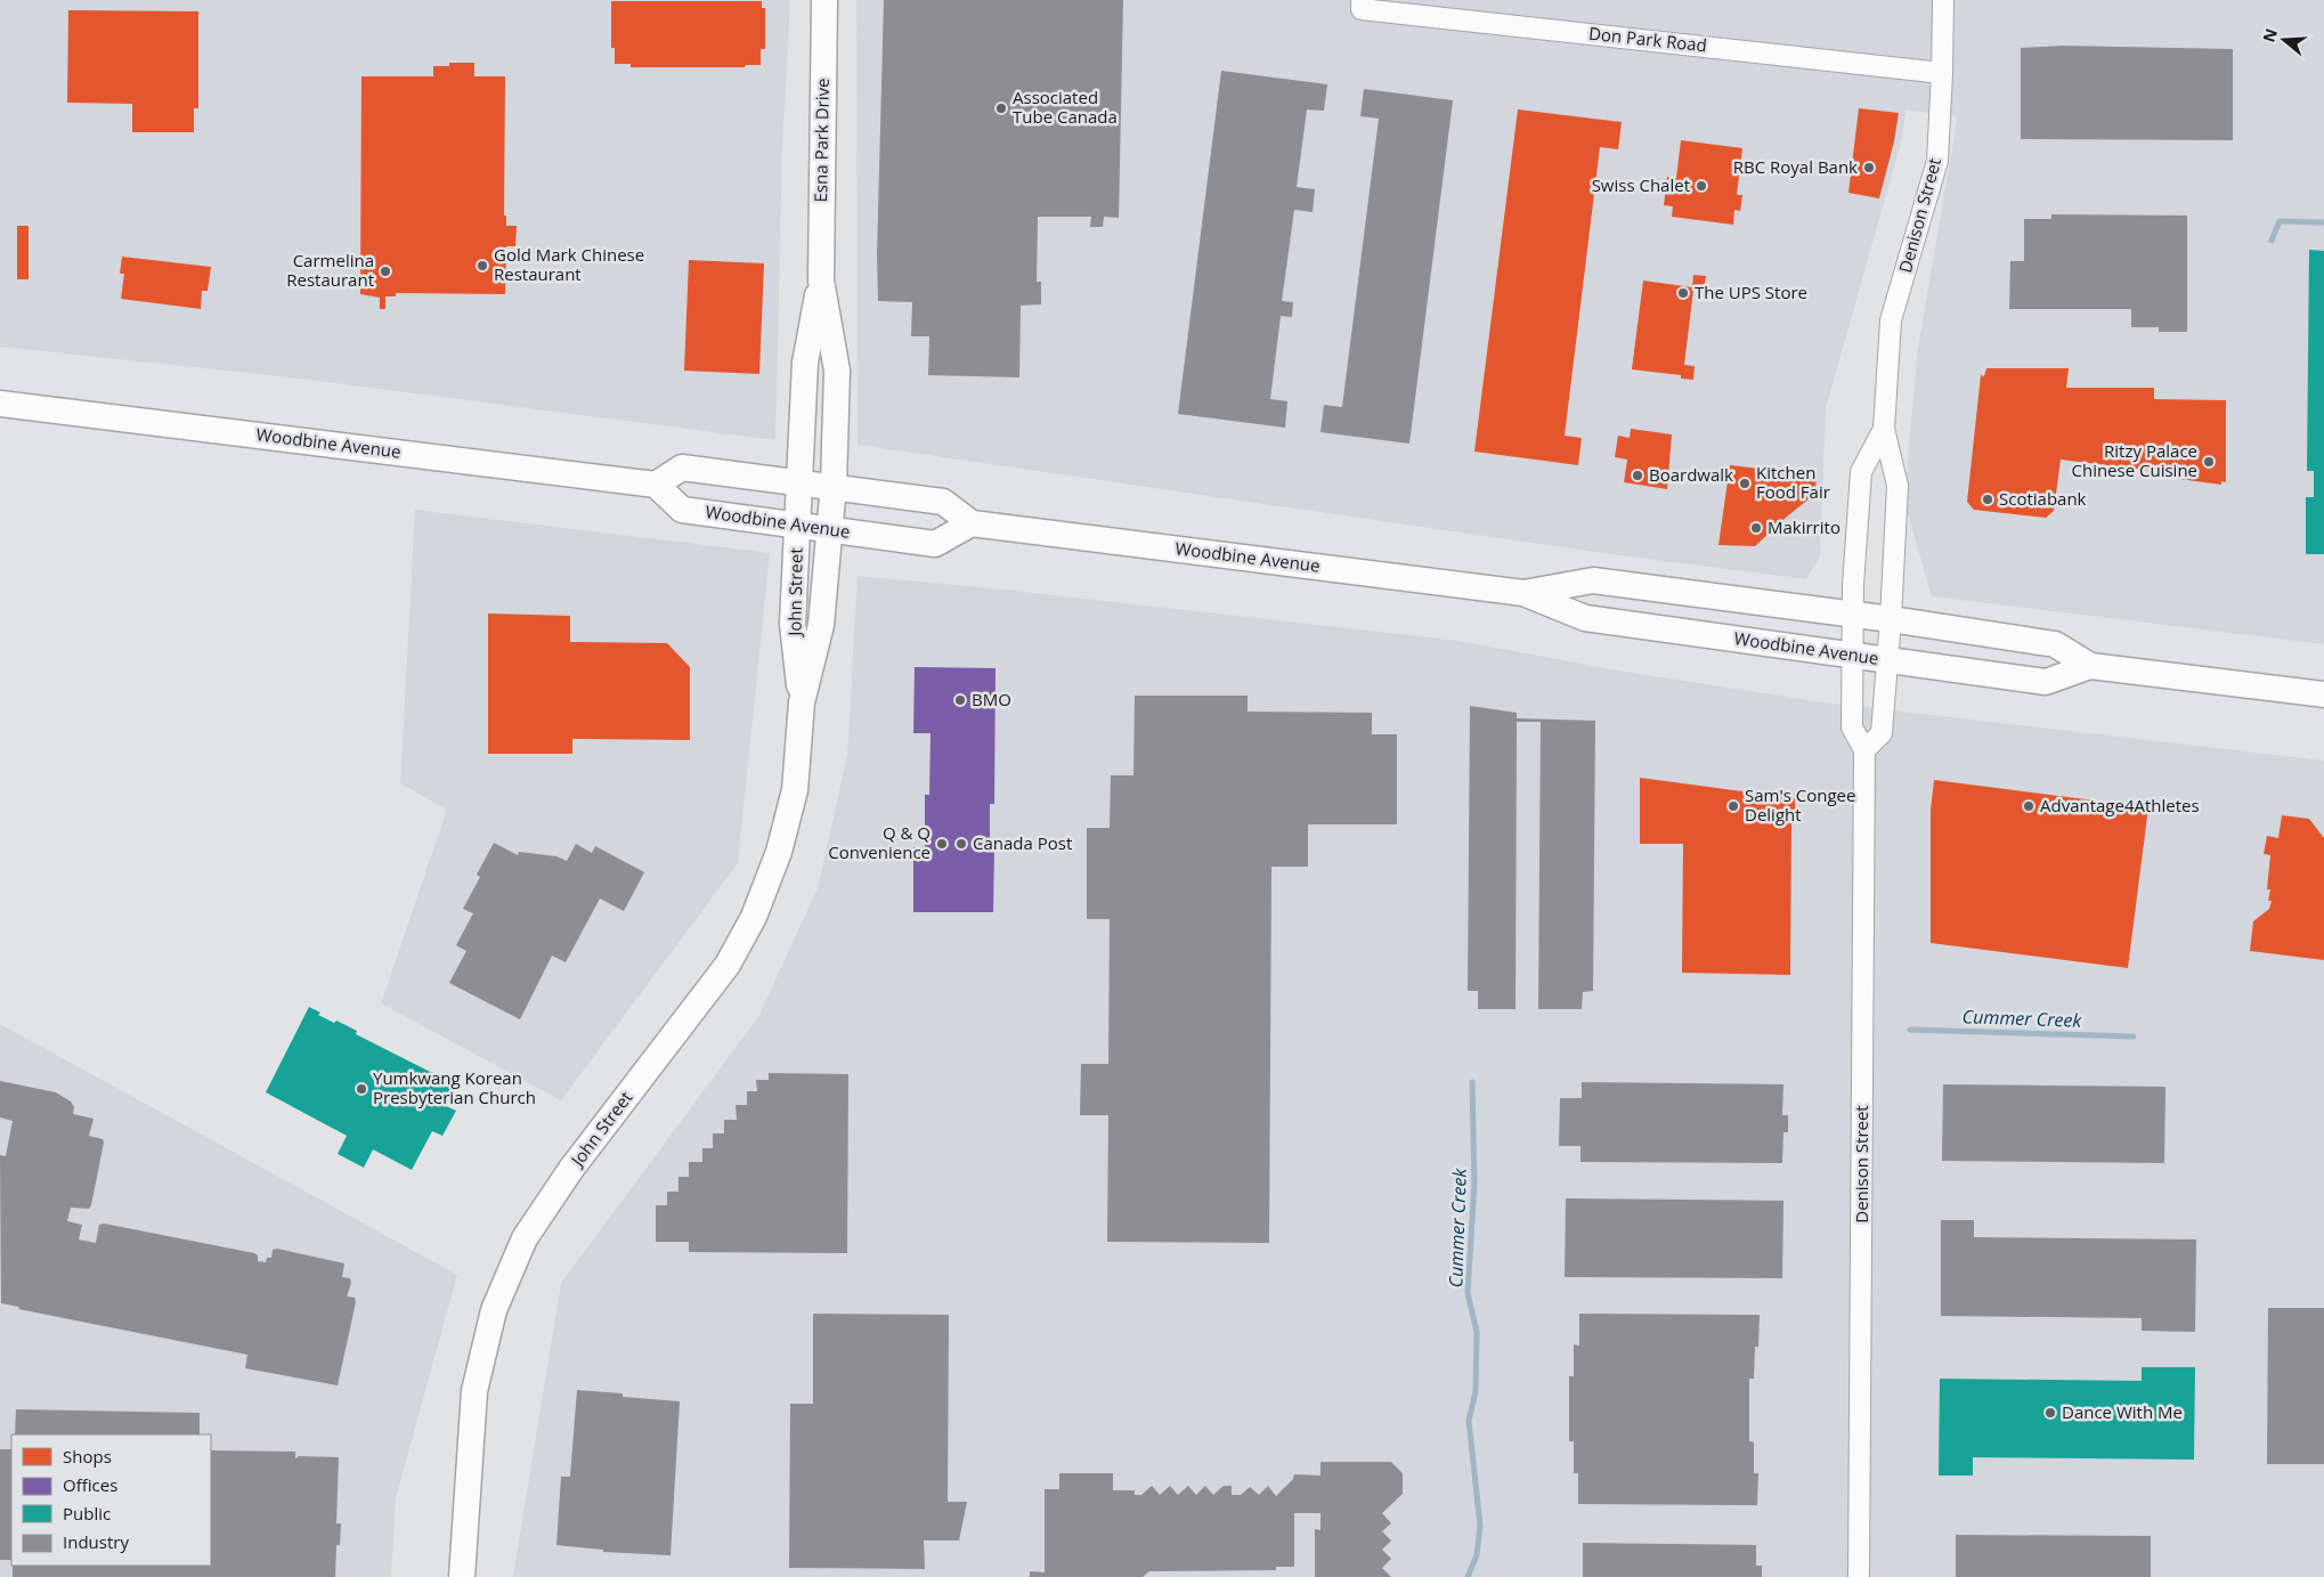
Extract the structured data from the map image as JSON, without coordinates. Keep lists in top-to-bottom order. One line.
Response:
{"streets":{"main road":["Esna Park Drive","Woodbine Avenue","John Street"],"street":["Don Park Road","Denison Street"]},"crossings":[["Don Park Road","Denison Street"],["Esna Park Drive","Woodbine Avenue"],["Esna Park Drive","John Street"],["Denison Street","Woodbine Avenue"],["Woodbine Avenue","John Street"]],"water":["Cummer Creek"],"places":["Associated Tube Canada","RBC Royal Bank","Swiss Chalet","Gold Mark Chinese Restaurant","Carmelina Restaurant","The UPS Store","Ritzy Palace Chinese Cuisine","Boardwalk","Kitchen Food Fair","Scotiabank","Makirrito","BMO","Sam's Congee Delight","Advantage4Athletes","Q & Q Convenience","Canada Post","Yumkwang Korean Presbyterian Church","Dance With Me"],"legend":["Shops","Offices","Public","Industry"],"north":"left"}
